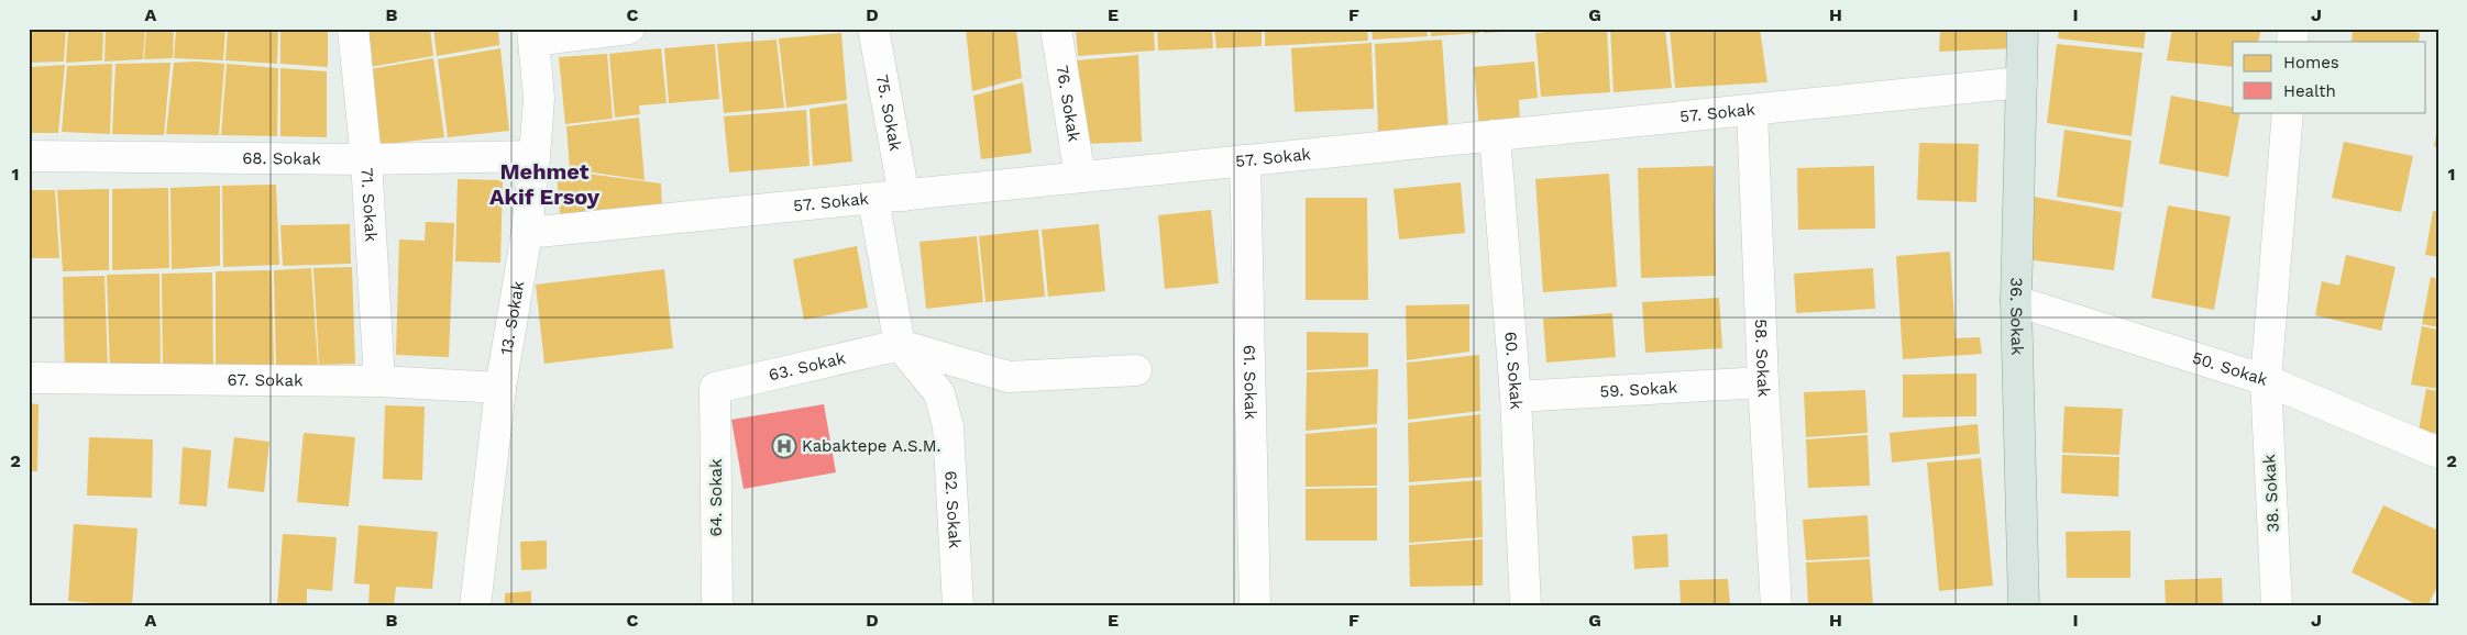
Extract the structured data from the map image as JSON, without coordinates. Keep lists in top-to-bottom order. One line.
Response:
{"streets":{"main road":["36. Sokak"],"street":["76. Sokak","75. Sokak","57. Sokak","68. Sokak","71. Sokak","13. Sokak","58. Sokak","63. Sokak","50. Sokak","60. Sokak","67. Sokak","61. Sokak","59. Sokak","38. Sokak","64. Sokak","62. Sokak"]},"crossings":[["76. Sokak","57. Sokak"],["75. Sokak","57. Sokak"],["57. Sokak","13. Sokak"],["57. Sokak","36. Sokak"],["57. Sokak","58. Sokak"],["57. Sokak","60. Sokak"],["57. Sokak","61. Sokak"],["57. Sokak","62. Sokak"],["68. Sokak","71. Sokak"],["68. Sokak","13. Sokak"],["71. Sokak","67. Sokak"],["13. Sokak","67. Sokak"],["36. Sokak","50. Sokak"],["58. Sokak","59. Sokak"],["63. Sokak","64. Sokak"],["63. Sokak","62. Sokak"],["50. Sokak","38. Sokak"],["60. Sokak","59. Sokak"]],"districts":["Mehmet Akif Ersoy"],"places":{"hospital":["Kabaktepe A.S.M."]},"legend":["Homes","Health"],"grid":{"columns":["A","B","C","D","E","F","G","H","I","J"],"rows":["1","2"]}}
